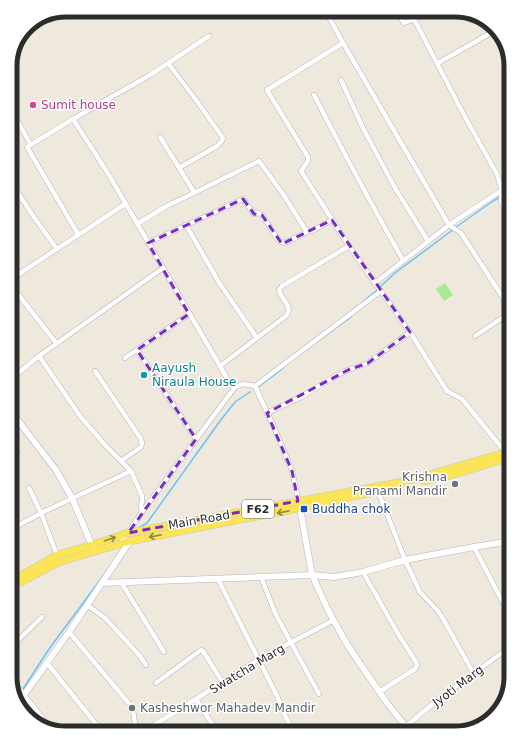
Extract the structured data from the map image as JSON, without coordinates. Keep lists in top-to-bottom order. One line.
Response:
{"streets":{"main road":["F62","Main Road"],"street":["Swatcha Marg","Jyoti Marg"]},"places":{"other":["Sumit house","Aayush Niraula House","Krishna Pranami Mandir","Kasheshwor Mahadev Mandir"],"transit":["Buddha chok"]}}
